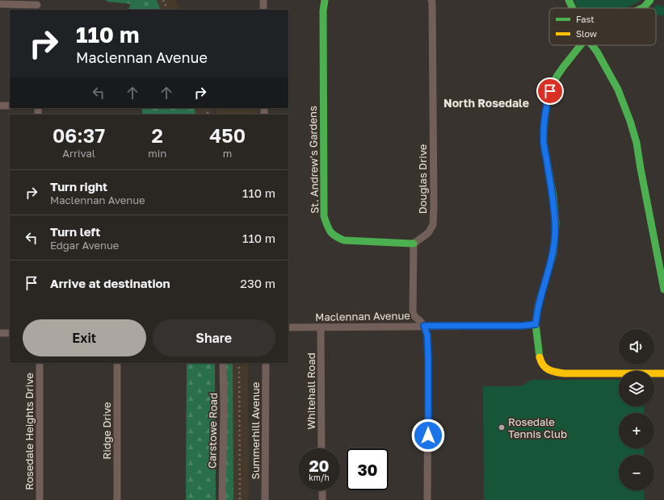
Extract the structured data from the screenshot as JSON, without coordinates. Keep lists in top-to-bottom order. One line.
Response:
{"streets":{"street":["St. Andrew's Gardens","Douglas Drive","Maclennan Avenue","Whitehall Road","Ridge Drive","Carstowe Road","Summerhill Avenue","Rosedale Heights Drive"]},"crossings":[["St. Andrew's Gardens","Douglas Drive"],["Maclennan Avenue","Whitehall Road"]],"districts":["North Rosedale"],"places":["Rosedale Tennis Club"],"legend":["Fast","Slow"],"page":{"turn":["110 m","Maclennan Avenue"],"eta":["06:37","Arrival","2","min","450","m"],"list":[{"name":"Turn right","note":"Maclennan Avenue","value":"110 m"},{"name":"Turn left","note":"Edgar Avenue","value":"110 m"},{"name":"Arrive at destination","value":"230 m"}],"buttons":["Exit","Share"],"map_buttons":["+","−"],"speed":"20 km/h","limit":"30"}}
